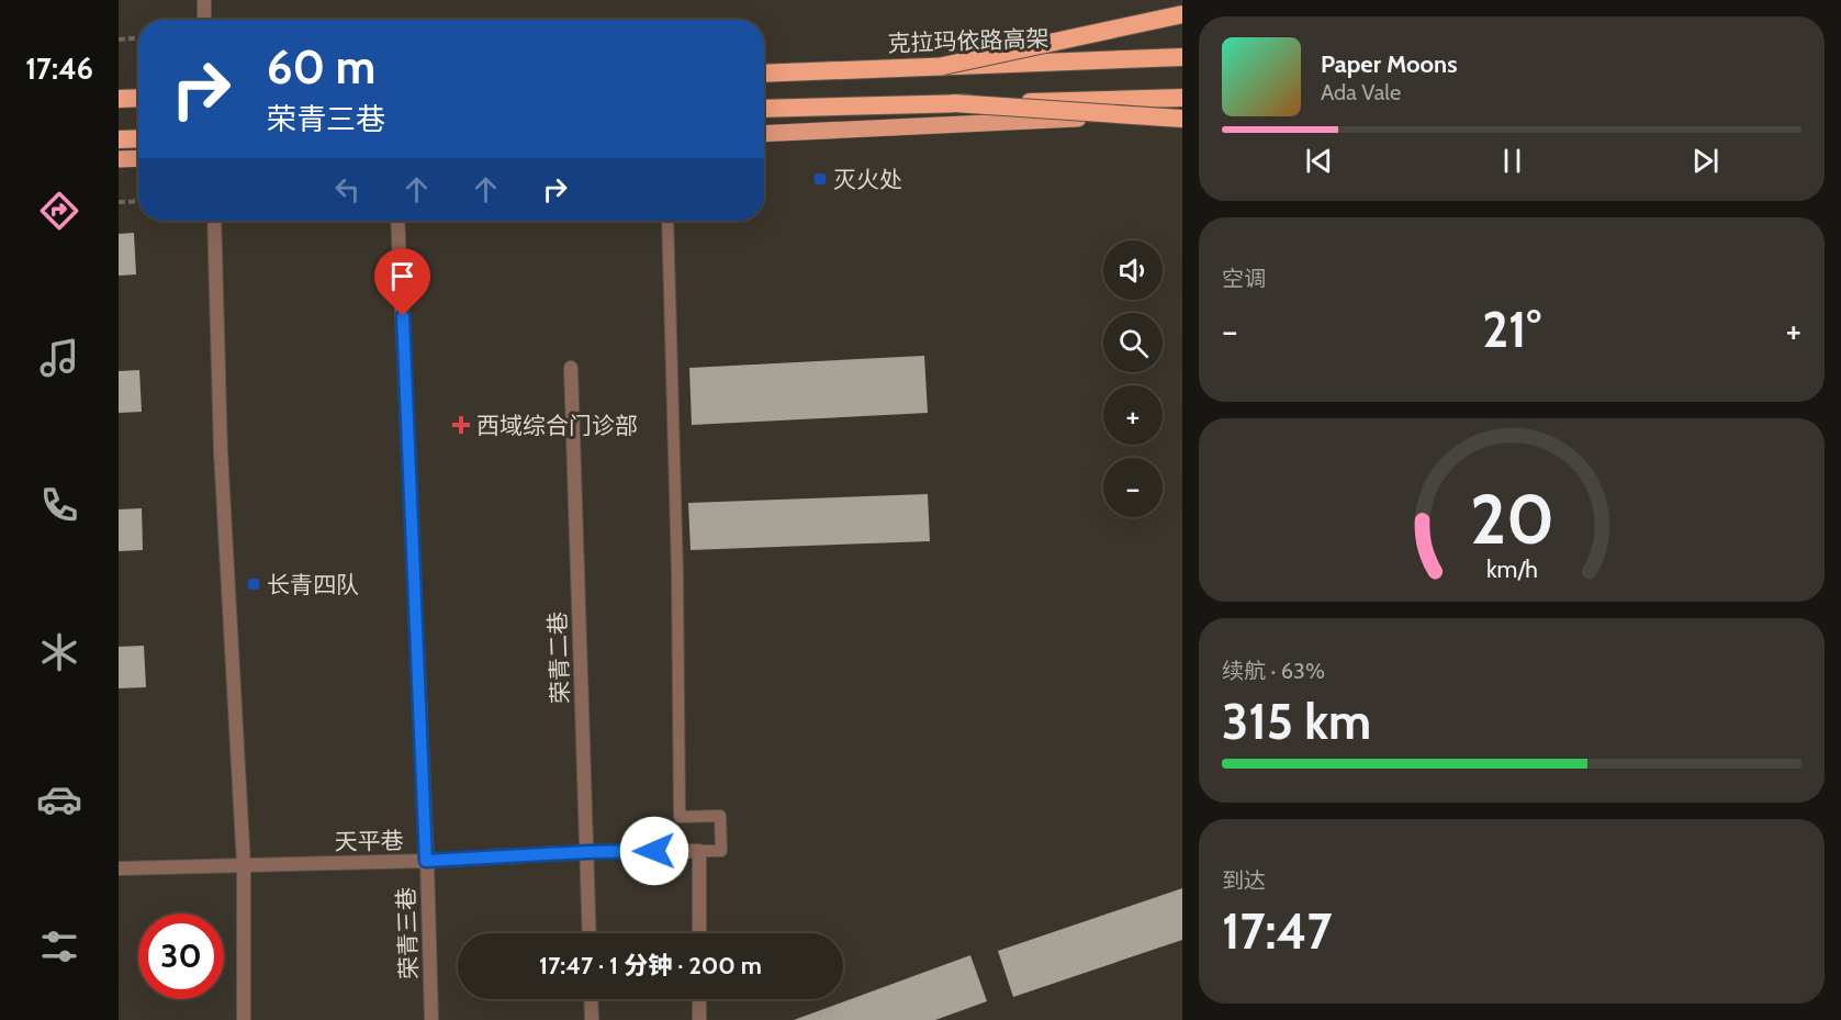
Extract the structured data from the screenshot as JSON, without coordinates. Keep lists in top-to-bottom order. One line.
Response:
{"streets":{"highway":["克拉玛依路高架"],"street":["荣青二巷","天平巷","荣青三巷"]},"crossings":[["荣青二巷","天平巷"],["天平巷","荣青三巷"]],"places":{"transit":["灭火处","长青四队"],"health":["西域综合门诊部"]},"page":{"tabs":"17:46","turn":["60 m","荣青三巷"],"song":["Paper Moons","Ada Vale"],"tile":["空调",["续航 · 63%","315 km"],["到达","17:47"]],"map_buttons":["+","−"],"heat":["−","21°","+"],"limit":"30","trip":"17:47 · 1 分钟 · 200 m","gauge":["20","km/h"]}}
